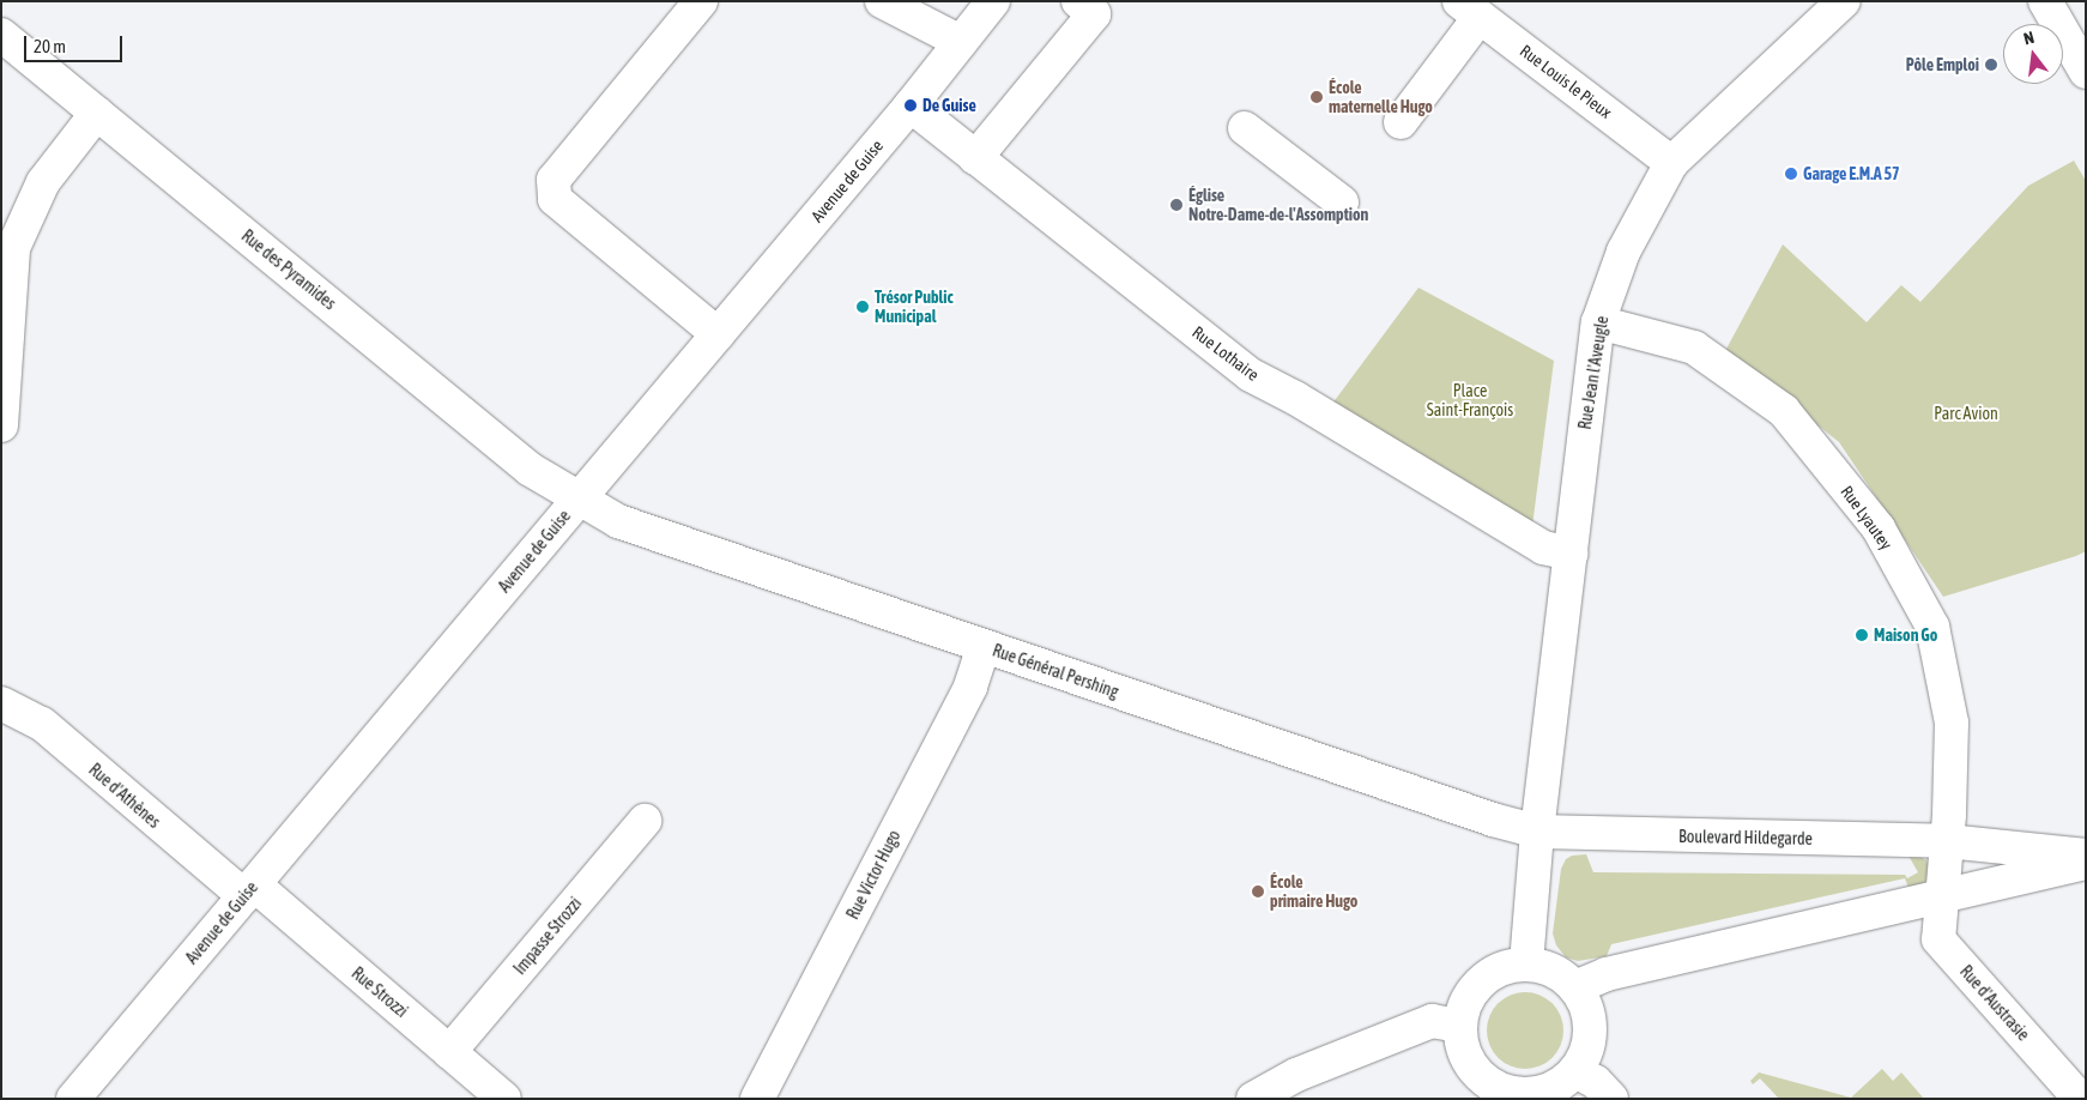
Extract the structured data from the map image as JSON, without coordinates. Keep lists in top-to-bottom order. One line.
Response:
{"streets":{"street":["Rue Louis le Pieux","Avenue de Guise","Rue des Pyramides","Rue Lothaire","Rue Jean l'Aveugle","Rue Lyautey","Rue Général Pershing","Rue d'Athènes","Boulevard Hildegarde","Rue Victor Hugo","Impasse Strozzi","Rue Strozzi","Rue d'Austrasie"]},"crossings":[["Rue Louis le Pieux","Rue Jean l'Aveugle"],["Avenue de Guise","Rue des Pyramides"],["Avenue de Guise","Rue Lothaire"],["Avenue de Guise","Rue Général Pershing"],["Avenue de Guise","Rue d'Athènes"],["Avenue de Guise","Rue Strozzi"],["Rue des Pyramides","Rue Général Pershing"],["Rue Lothaire","Rue Jean l'Aveugle"],["Rue Jean l'Aveugle","Rue Lyautey"],["Rue Jean l'Aveugle","Rue Général Pershing"],["Rue Jean l'Aveugle","Boulevard Hildegarde"],["Rue Lyautey","Boulevard Hildegarde"],["Rue Lyautey","Rue d'Austrasie"],["Rue Général Pershing","Boulevard Hildegarde"],["Rue Général Pershing","Rue Victor Hugo"],["Rue d'Athènes","Rue Strozzi"],["Impasse Strozzi","Rue Strozzi"]],"parks":["Place Saint-François","Parc Avion"],"places":["Pôle Emploi","École maternelle Hugo","De Guise","Garage E.M.A 57","Église Notre-Dame-de-l'Assomption","Trésor Public Municipal","Maison Go","École primaire Hugo"],"scale_bar":"20 m","north":"top"}
